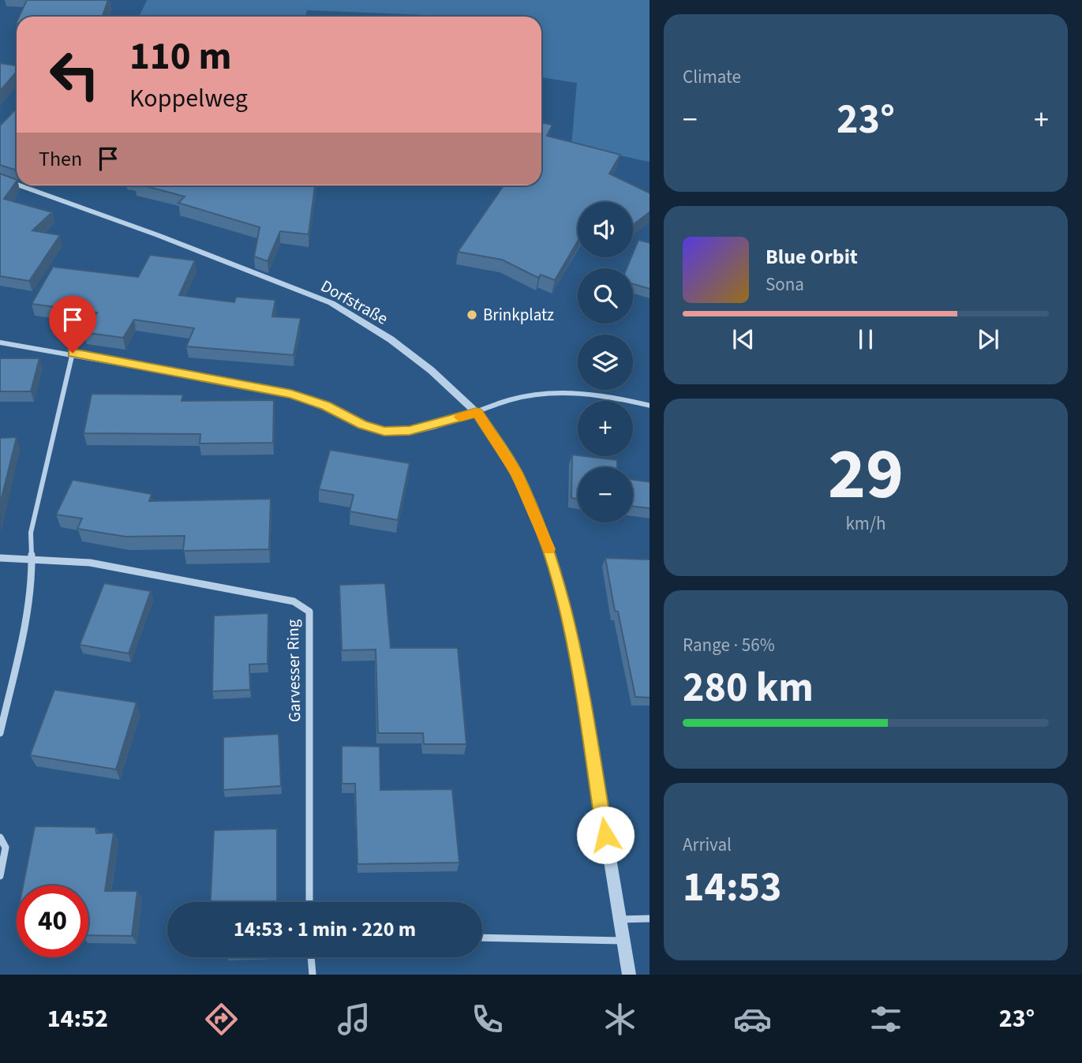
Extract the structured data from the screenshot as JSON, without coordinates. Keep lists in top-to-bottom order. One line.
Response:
{"streets":{"street":["Dorfstraße","Garvesser Ring"]},"places":["Brinkplatz"],"page":{"tile":["Climate",["29","km/h"],["Range · 56%","280 km"],["Arrival","14:53"]],"turn":["110 m","Koppelweg"],"heat":["−","23°","+"],"then":"Then","map_buttons":["+","−"],"song":["Blue Orbit","Sona"],"limit":"40","trip":"14:53 · 1 min · 220 m","tabs":["14:52","23°"]}}
